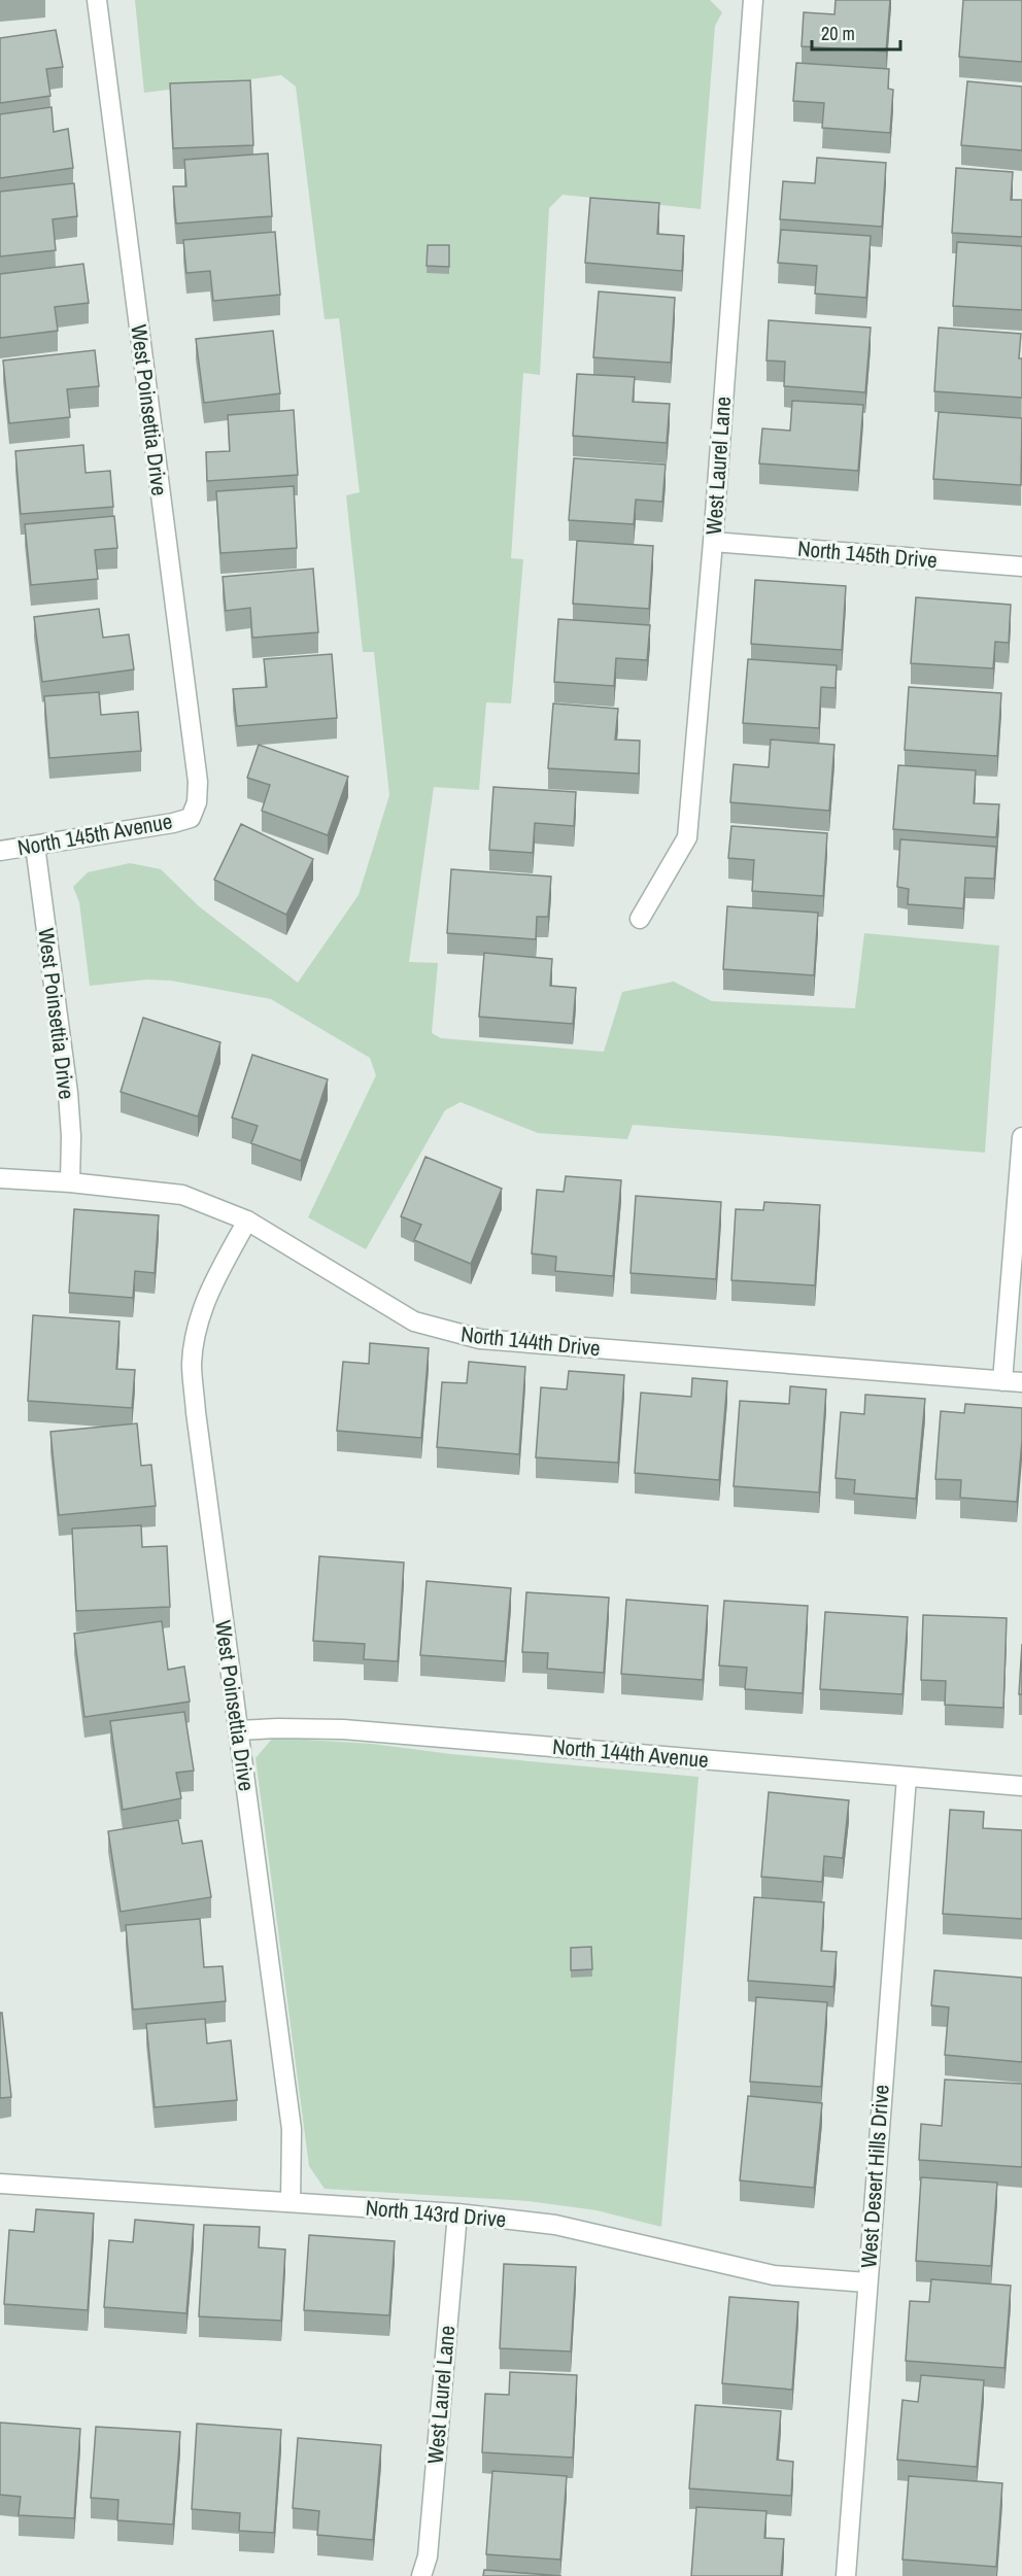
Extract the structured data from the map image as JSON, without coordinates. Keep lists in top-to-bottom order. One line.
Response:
{"streets":{"street":["West Poinsettia Drive","West Laurel Lane","North 145th Drive","North 145th Avenue","North 144th Drive","North 144th Avenue","West Desert Hills Drive","North 143rd Drive"]},"crossings":[["West Poinsettia Drive","North 145th Avenue"],["West Poinsettia Drive","North 144th Drive"],["West Poinsettia Drive","North 144th Avenue"],["West Poinsettia Drive","North 143rd Drive"],["West Laurel Lane","North 145th Drive"],["West Laurel Lane","North 143rd Drive"],["North 144th Avenue","West Desert Hills Drive"],["West Desert Hills Drive","North 143rd Drive"]],"scale_bar":"20 m"}
